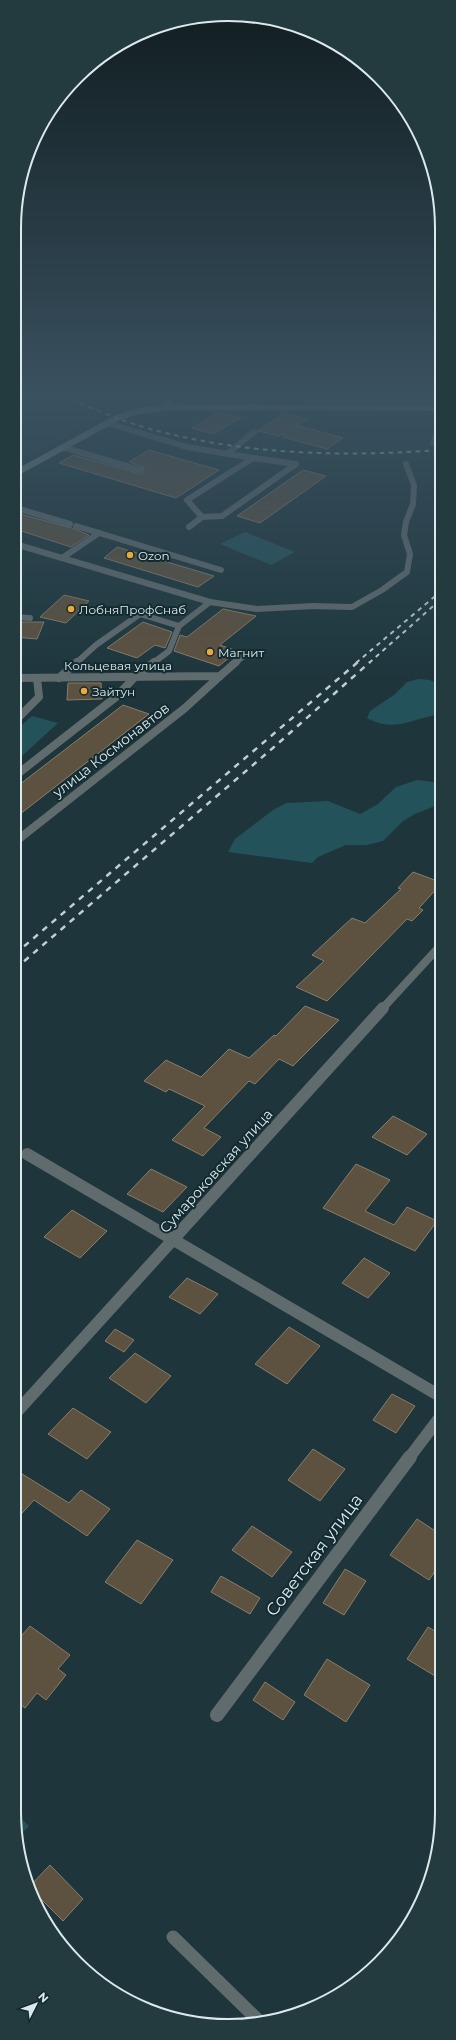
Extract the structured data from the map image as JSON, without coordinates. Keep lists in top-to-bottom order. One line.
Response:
{"streets":{"street":["Кольцевая улица","улица Космонавтов","Сумароковская улица","Советская улица"]},"crossings":[["Кольцевая улица","улица Космонавтов"]],"places":["Ozon","ЛобняПрофСнаб","Магнит","Зайтун"],"north":"top right"}
